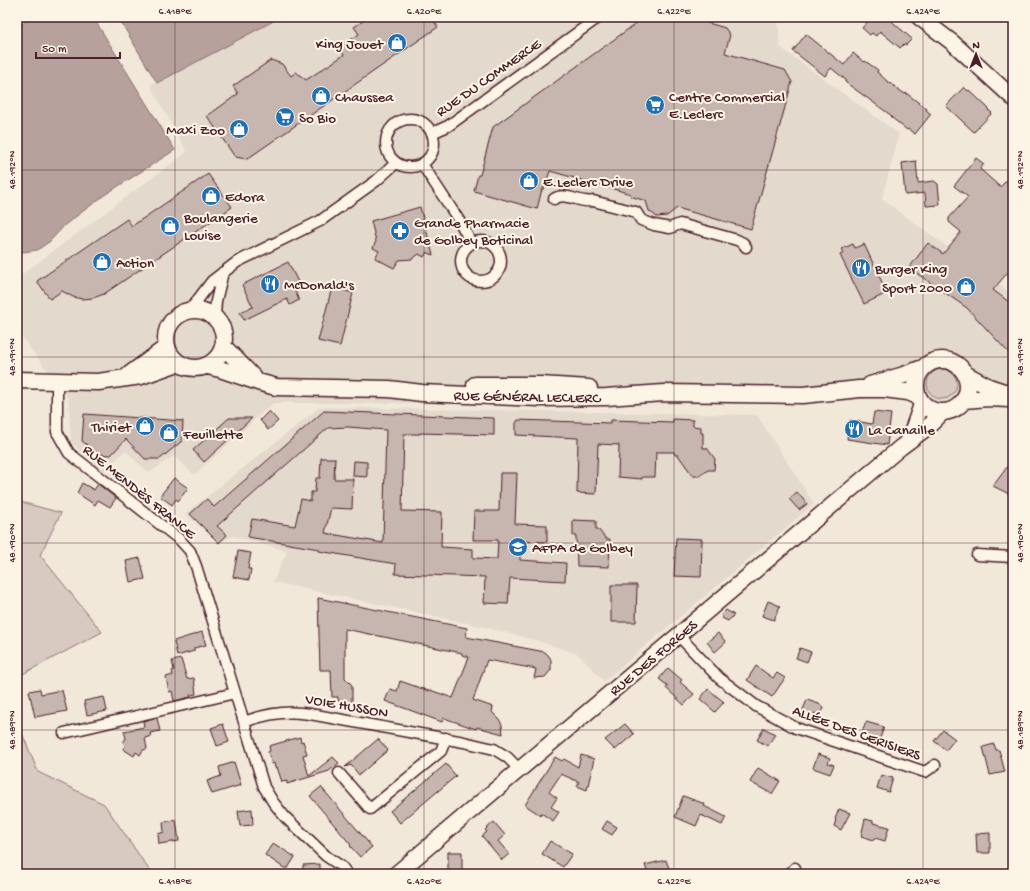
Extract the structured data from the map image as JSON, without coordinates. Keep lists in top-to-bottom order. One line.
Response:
{"streets":{"main road":["RUE GÉNÉRAL LECLERC","RUE DES FORGES"],"street":["RUE DU COMMERCE","RUE MENDÈS FRANCE","VOIE HUSSON","ALLÉE DES CERISIERS"]},"crossings":[["RUE GÉNÉRAL LECLERC","RUE DES FORGES"],["RUE MENDÈS FRANCE","VOIE HUSSON"],["RUE DES FORGES","VOIE HUSSON"],["RUE DES FORGES","ALLÉE DES CERISIERS"]],"places":{"shop":["King Jouet","Chaussea","Maxi Zoo","E.Leclerc Drive","Edora","Boulangerie Louise","Action","Sport 2000","Thiriet","Feuillette"],"supermarket":["Centre Commercial E.Leclerc","So Bio"],"pharmacy":["Grande Pharmacie de Golbey Boticinal"],"restaurant":["Burger King","McDonald's","La Canaille"],"school or university":["AFPA de Golbey"]},"scale_bar":"50 m","north":"top","coordinates":["6.418°E","6.420°E","6.422°E","6.424°E","48.192°N","48.191°N","48.190°N","48.189°N"]}
